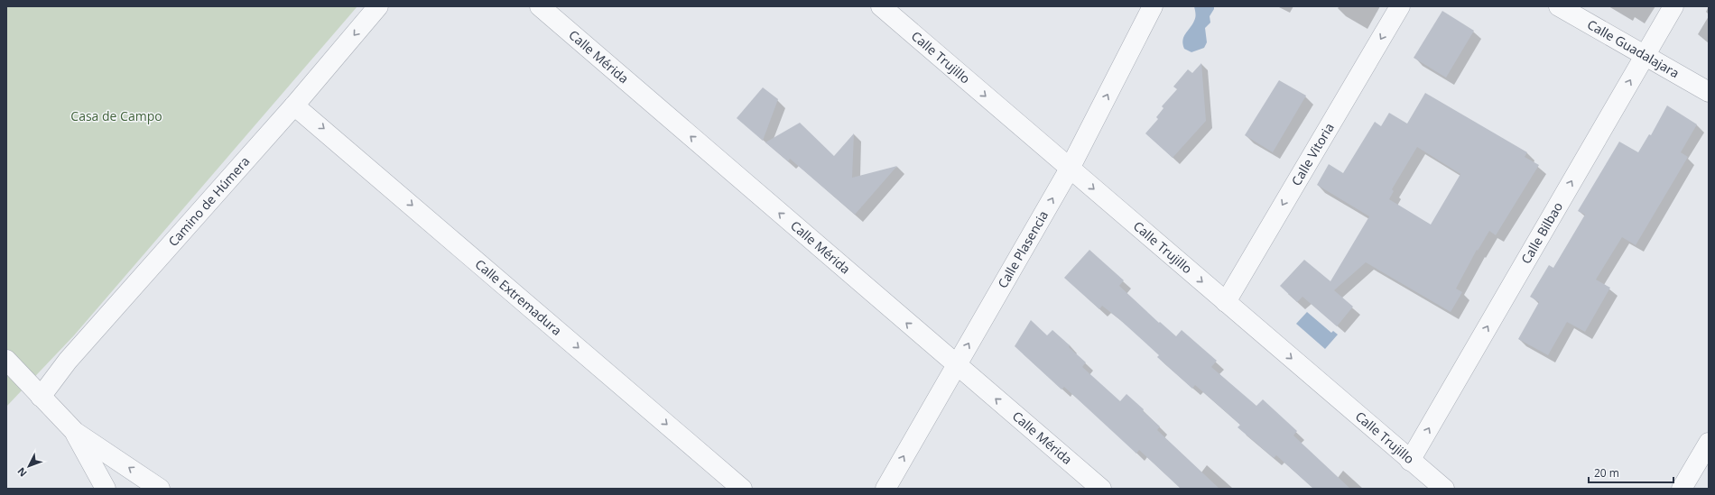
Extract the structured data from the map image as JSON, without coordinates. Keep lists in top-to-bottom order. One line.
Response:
{"streets":{"street":["Calle Guadalajara","Calle Mérida","Calle Trujillo","Calle Vitoria","Camino de Húmera","Calle Bilbao","Calle Plasencia","Calle Extremadura"]},"crossings":[["Calle Guadalajara","Calle Bilbao"],["Calle Mérida","Calle Plasencia"],["Calle Trujillo","Calle Vitoria"],["Calle Trujillo","Calle Bilbao"],["Calle Trujillo","Calle Plasencia"],["Camino de Húmera","Calle Extremadura"]],"one_way":["Calle Mérida","Calle Trujillo","Calle Vitoria","Calle Bilbao","Calle Plasencia","Calle Extremadura"],"parks":["Casa de Campo"],"scale_bar":"20 m","north":"bottom left"}
